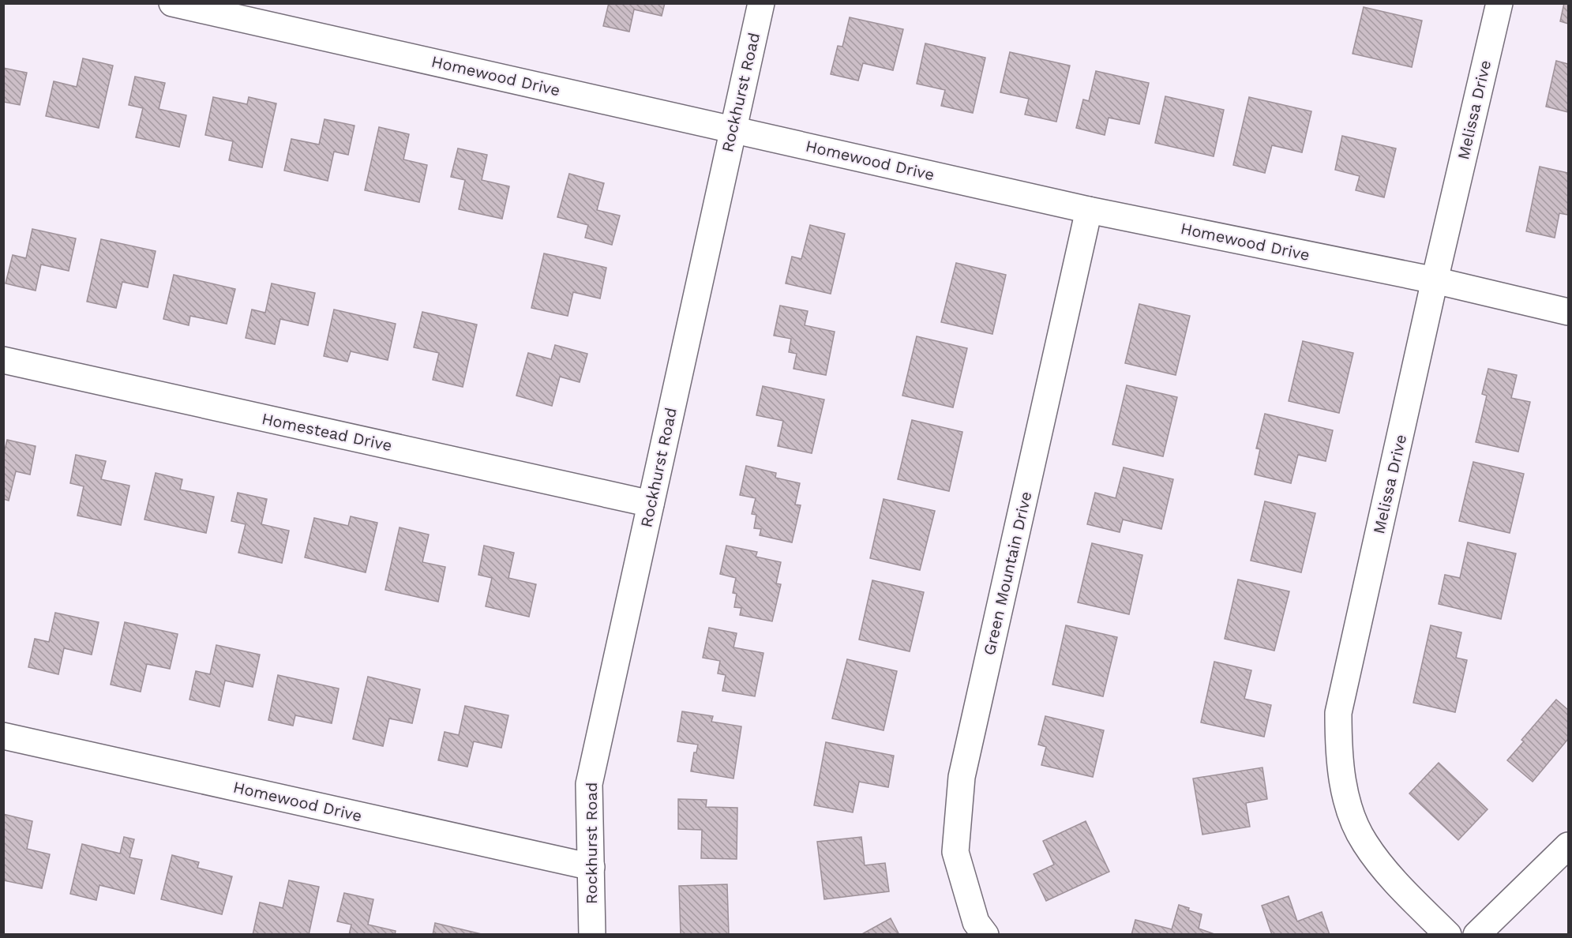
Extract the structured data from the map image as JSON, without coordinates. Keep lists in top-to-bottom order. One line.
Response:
{"streets":{"street":["Homewood Drive","Rockhurst Road","Melissa Drive","Homestead Drive","Green Mountain Drive"]},"crossings":[["Homewood Drive","Rockhurst Road"],["Homewood Drive","Melissa Drive"],["Homewood Drive","Green Mountain Drive"],["Rockhurst Road","Homestead Drive"]]}
